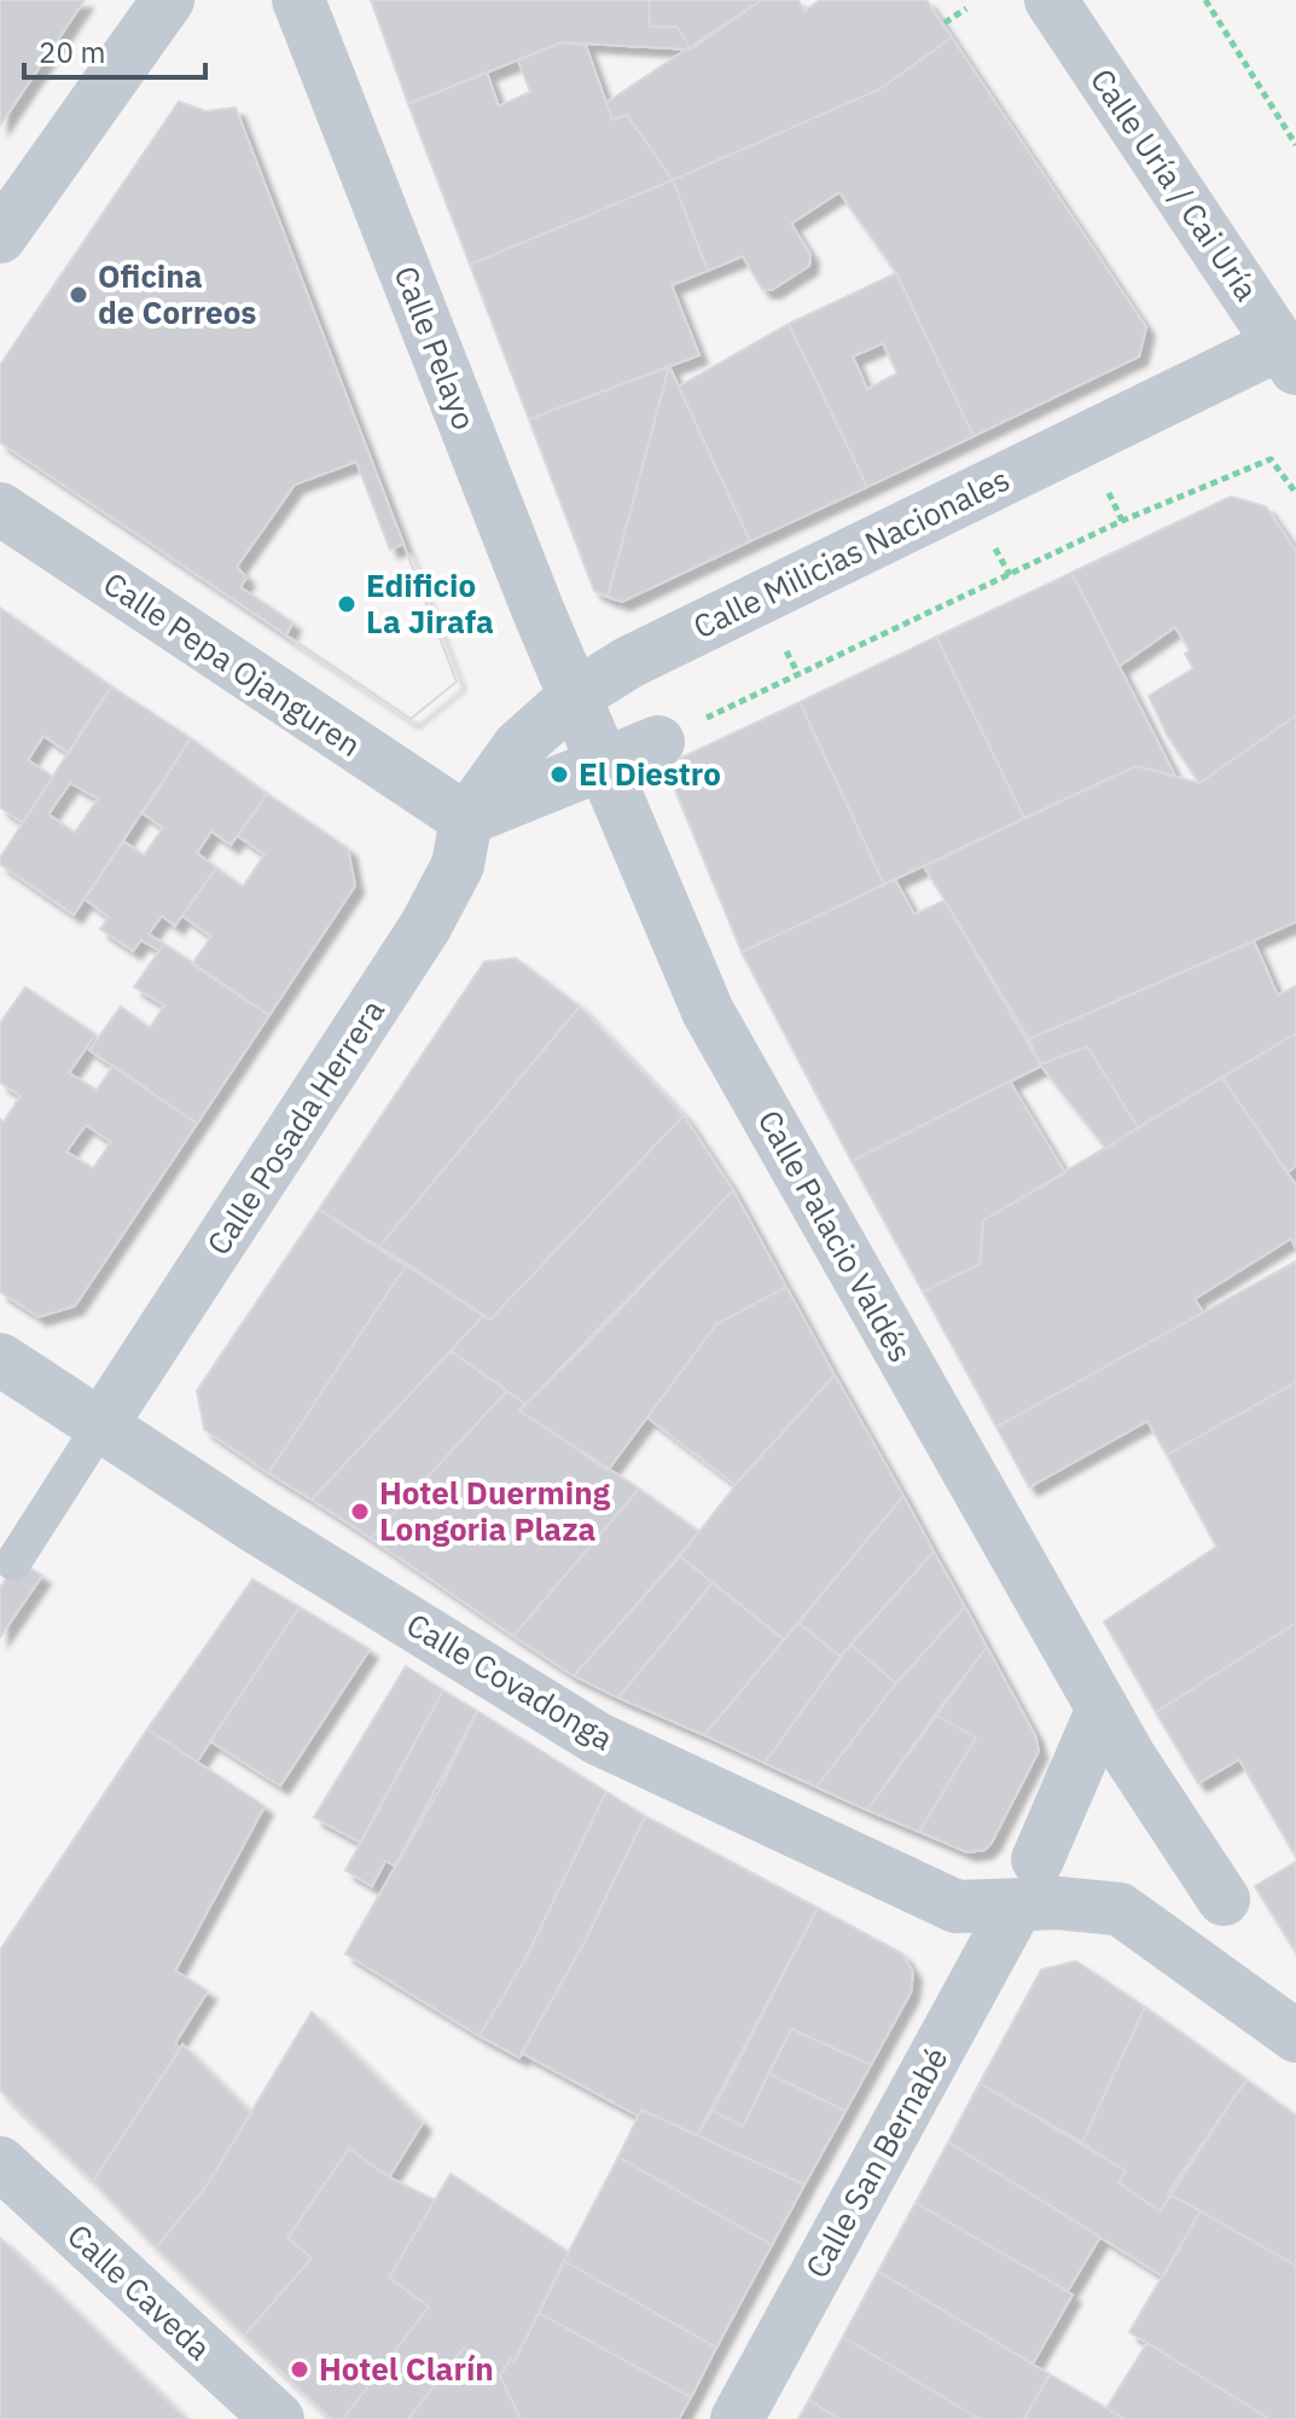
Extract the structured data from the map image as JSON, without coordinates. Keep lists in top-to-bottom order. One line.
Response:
{"streets":{"street":["Calle Uría / Cai Uría","Calle Pelayo","Calle Milicias Nacionales","Calle Pepa Ojanguren","Calle Posada Herrera","Calle Palacio Valdés","Calle Covadonga","Calle San Bernabé","Calle Caveda"]},"crossings":[["Calle Uría / Cai Uría","Calle Milicias Nacionales"],["Calle Pelayo","Calle Milicias Nacionales"],["Calle Pelayo","Calle Palacio Valdés"],["Calle Milicias Nacionales","Calle Pepa Ojanguren"],["Calle Milicias Nacionales","Calle Posada Herrera"],["Calle Milicias Nacionales","Calle Palacio Valdés"],["Calle Pepa Ojanguren","Calle Posada Herrera"],["Calle Posada Herrera","Calle Covadonga"],["Calle Palacio Valdés","Calle San Bernabé"],["Calle Covadonga","Calle San Bernabé"]],"places":["Oficina de Correos","Edificio La Jirafa","El Diestro","Hotel Duerming Longoria Plaza","Hotel Clarín"],"scale_bar":"20 m"}
